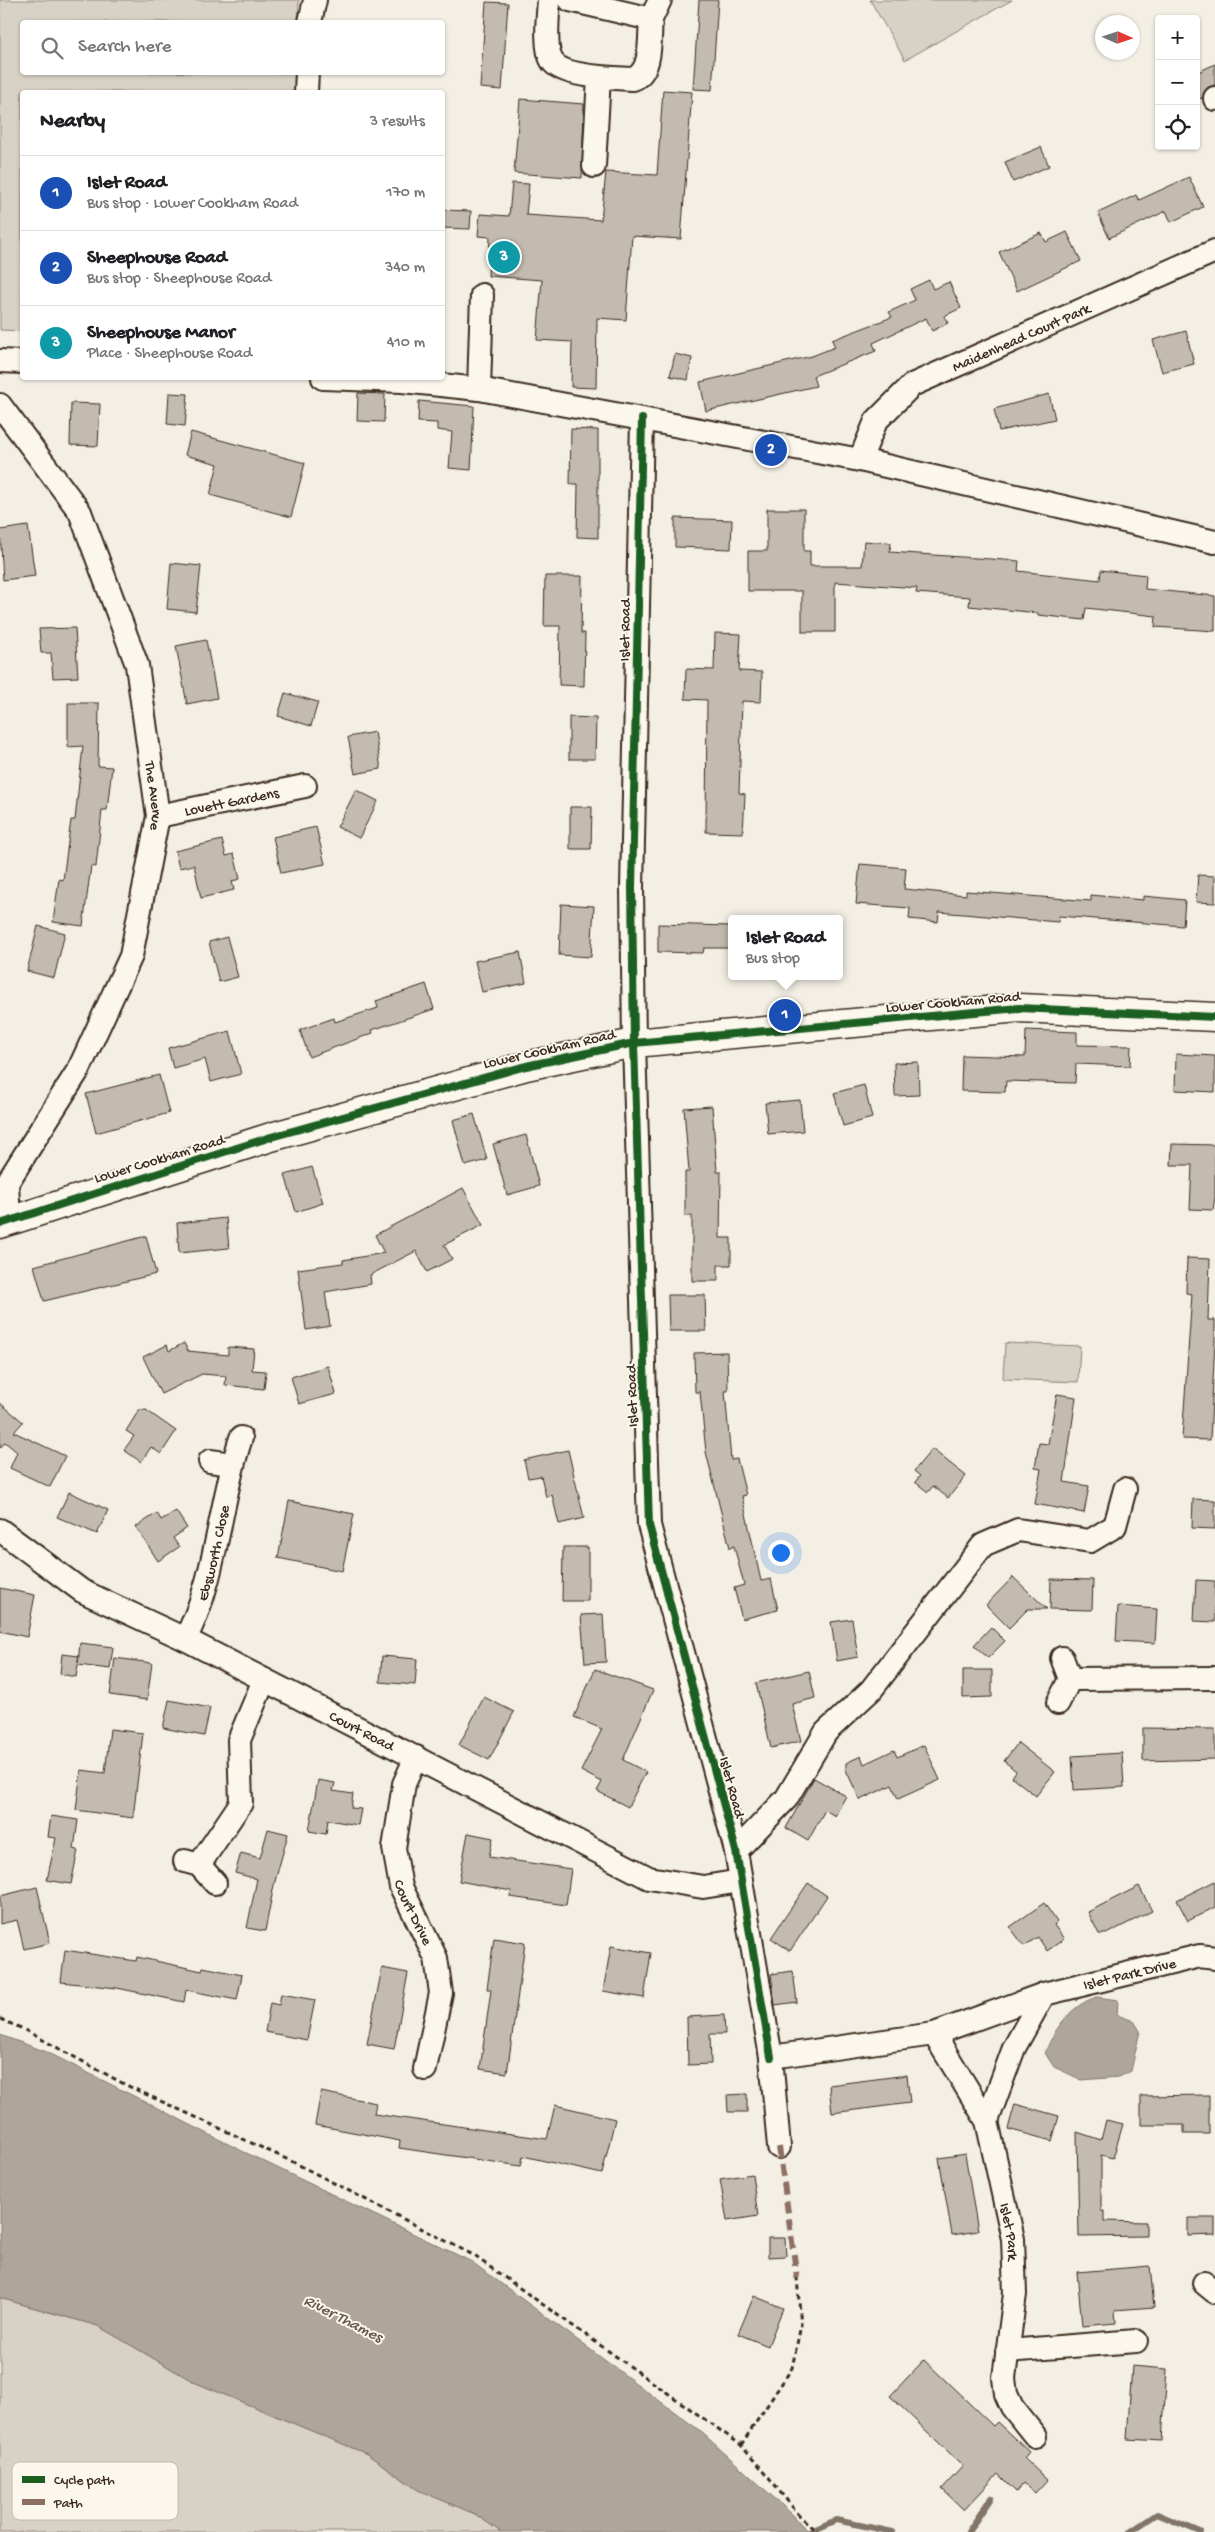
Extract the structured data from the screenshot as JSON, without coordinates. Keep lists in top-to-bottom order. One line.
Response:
{"streets":{"main road":["Lower Cookham Road"],"street":["Maidenhead Court Park","Islet Road","The Avenue","Lovett Gardens","Ebsworth Close","Court Road","Court Drive","Islet Park Drive","Islet Park"]},"crossings":[["Islet Road","Lower Cookham Road"],["Islet Road","Court Road"],["The Avenue","Lovett Gardens"],["The Avenue","Lower Cookham Road"],["Ebsworth Close","Court Road"],["Court Road","Court Drive"]],"water":["River Thames"],"legend":["Cycle path","Path"],"north":"right","page":{"map_buttons":["+","−"],"search":"Search here","heading":["Nearby","3 results"],"list":[{"mark":"1","name":"Islet Road","note":"Bus stop · Lower Cookham Road","value":"170 m"},{"mark":"2","name":"Sheephouse Road","note":"Bus stop · Sheephouse Road","value":"340 m"},{"mark":"3","name":"Sheephouse Manor","note":"Place · Sheephouse Road","value":"410 m"}],"pins":["3","2","1"],"popup":["Islet Road","Bus stop"]}}
